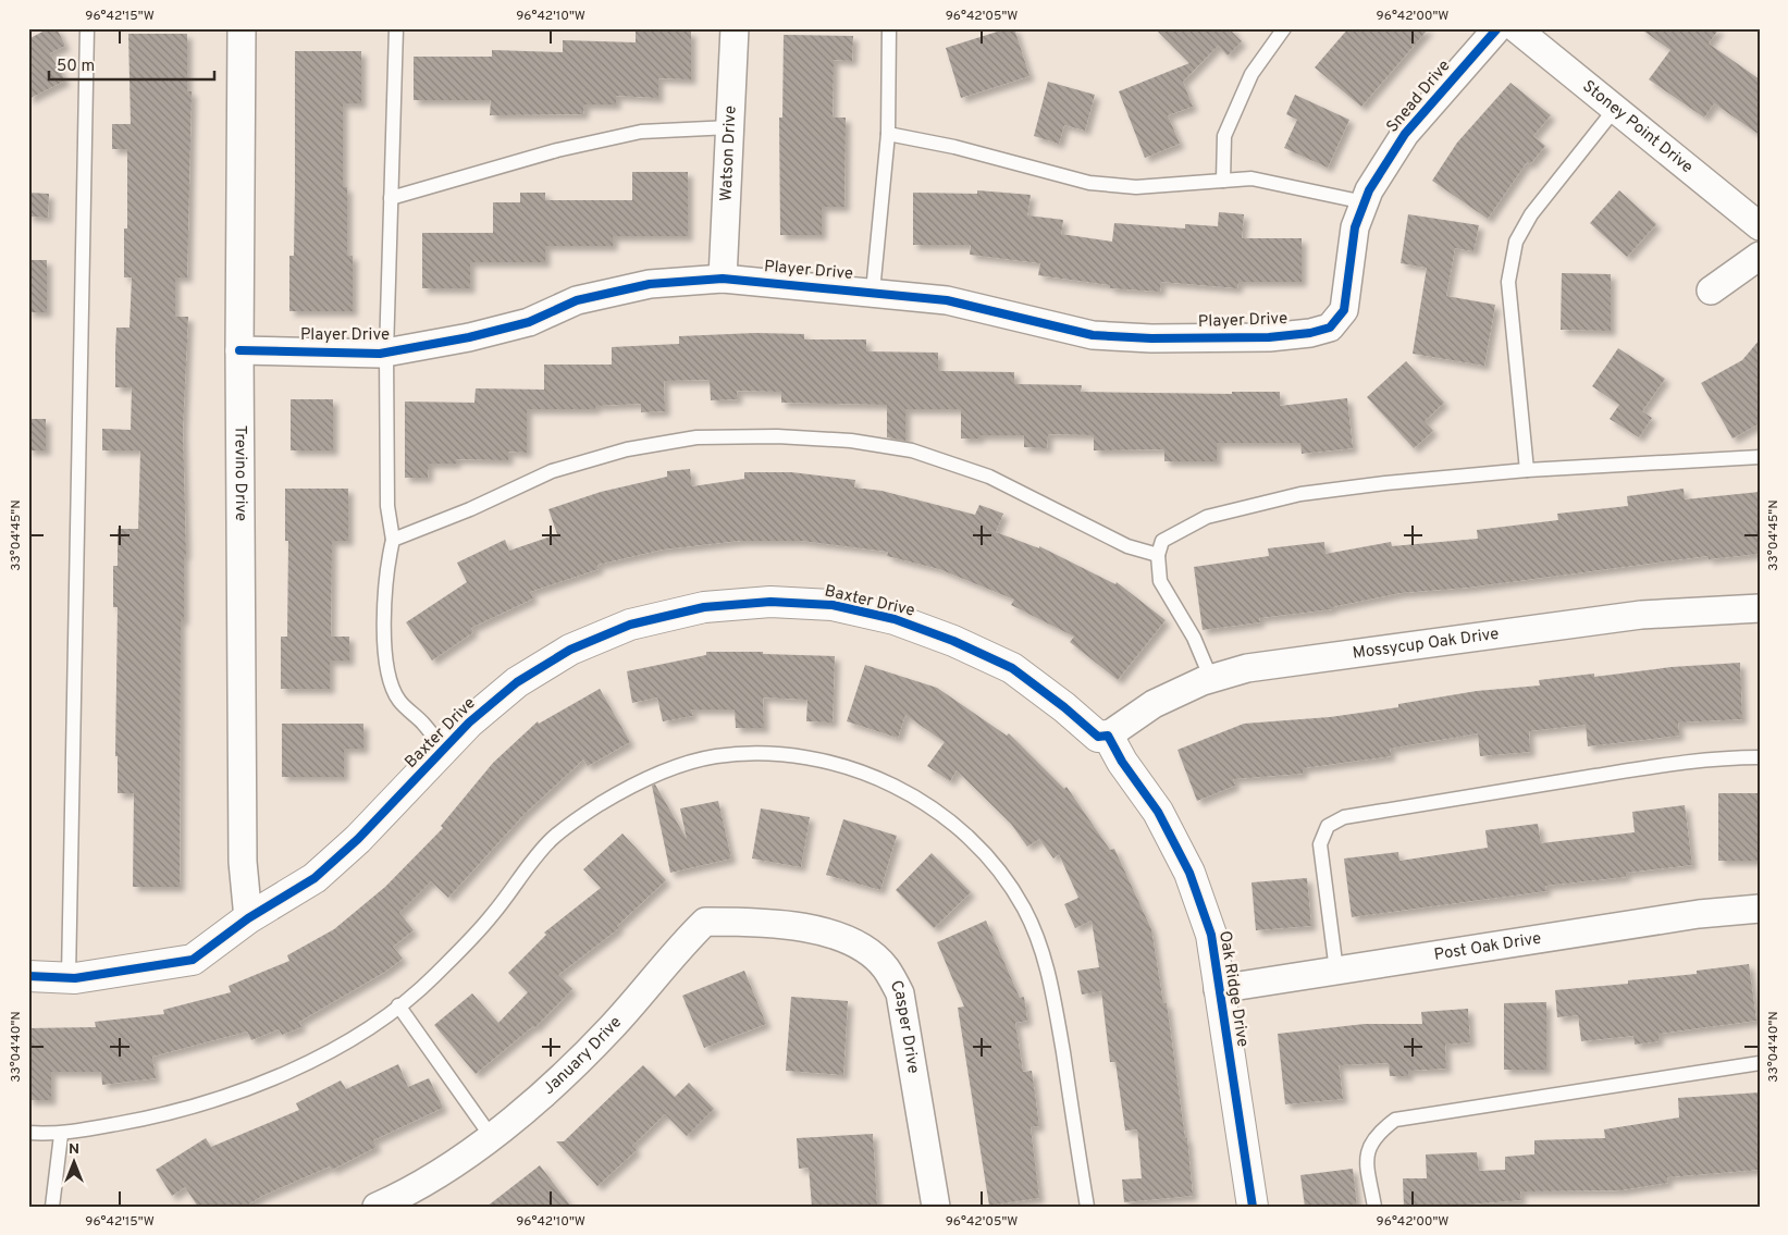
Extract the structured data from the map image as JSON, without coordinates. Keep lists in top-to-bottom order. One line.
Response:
{"streets":{"street":["Snead Drive","Stoney Point Drive","Watson Drive","Player Drive","Trevino Drive","Baxter Drive","Mossycup Oak Drive","Post Oak Drive","Oak Ridge Drive","Casper Drive","January Drive"]},"crossings":[["Snead Drive","Player Drive"],["Watson Drive","Player Drive"],["Player Drive","Trevino Drive"],["Trevino Drive","Baxter Drive"],["Baxter Drive","Mossycup Oak Drive"],["Baxter Drive","Oak Ridge Drive"],["Mossycup Oak Drive","Oak Ridge Drive"],["Post Oak Drive","Oak Ridge Drive"],["Casper Drive","January Drive"]],"scale_bar":"50 m","north":"top","coordinates":["96°42'15\"W","96°42'10\"W","96°42'05\"W","96°42'00\"W","33°04'45\"N","33°04'40\"N"]}
